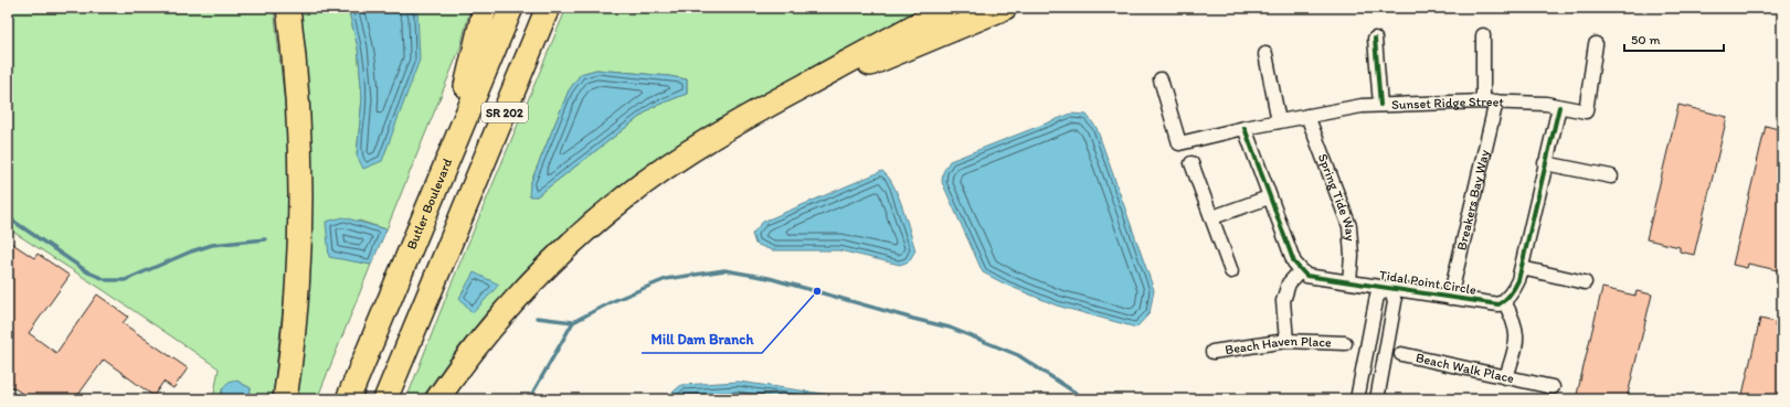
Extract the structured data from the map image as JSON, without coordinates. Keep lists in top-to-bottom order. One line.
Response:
{"streets":{"highway":["SR 202","Butler Boulevard"],"street":["Sunset Ridge Street","Spring Tide Way","Breakers Bay Way","Tidal Point Circle","Beach Haven Place","Beach Walk Place"]},"crossings":[["Sunset Ridge Street","Spring Tide Way"],["Sunset Ridge Street","Breakers Bay Way"],["Spring Tide Way","Tidal Point Circle"],["Breakers Bay Way","Tidal Point Circle"]],"places":["Mill Dam Branch"],"scale_bar":"50 m"}
